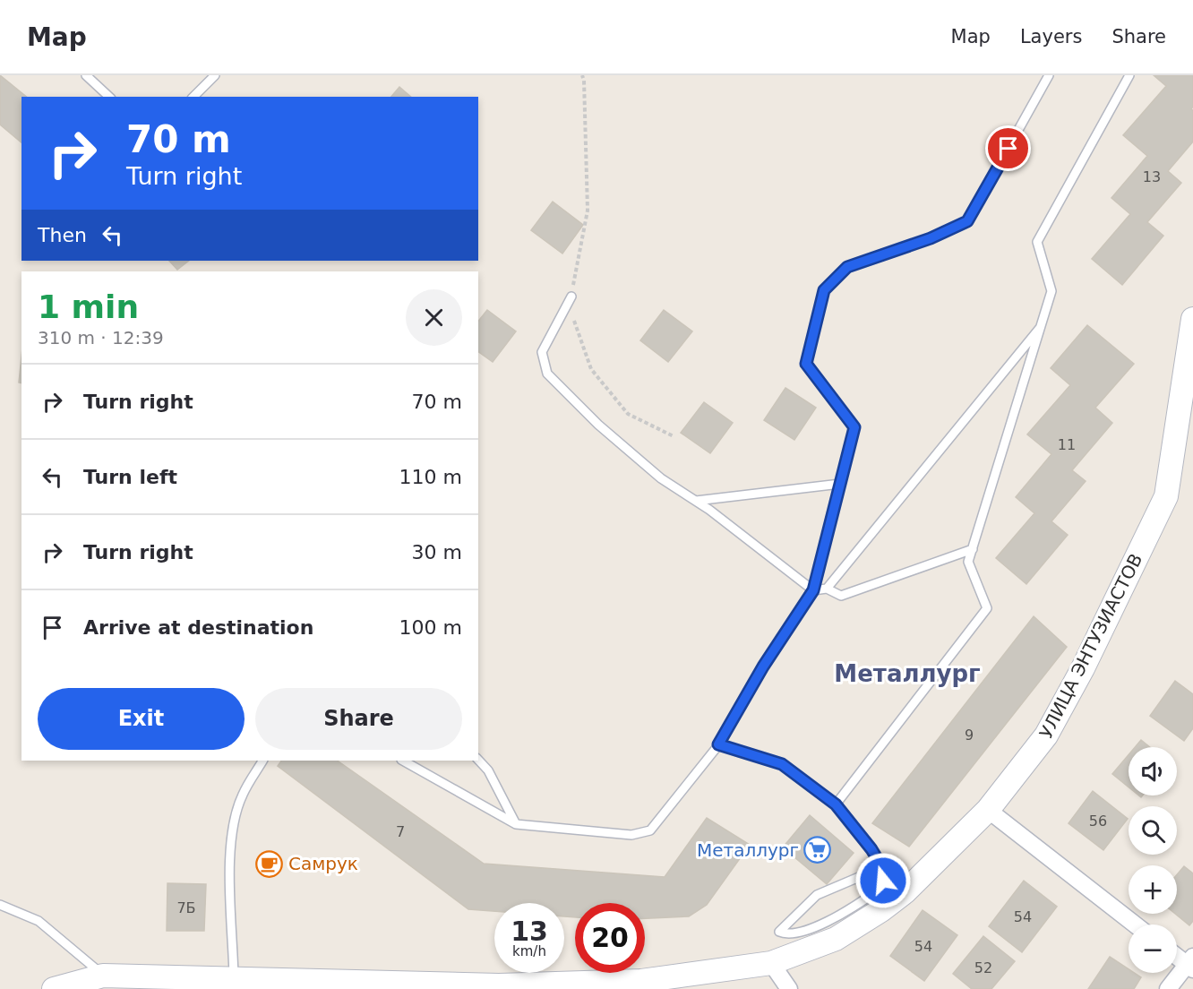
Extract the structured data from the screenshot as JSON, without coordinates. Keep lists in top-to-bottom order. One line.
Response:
{"streets":{"street":["УЛИЦА ЭНТУЗИАСТОВ"]},"districts":["Металлург"],"places":{"supermarket":["Металлург"],"cafe":["Самрук"]},"house_numbers":["13","11","9","56","7","7Б","54","54","52"],"page":{"header":"Map","nav":["Map","Layers","Share"],"turn":["70 m","Turn right"],"then":"Then","heading":["1 min","310 m · 12:39"],"list":[{"name":"Turn right","value":"70 m"},{"name":"Turn left","value":"110 m"},{"name":"Turn right","value":"30 m"},{"name":"Arrive at destination","value":"100 m"}],"buttons":["Exit","Share"],"map_buttons":["+","−"],"speed":"13 km/h","limit":"20"}}
